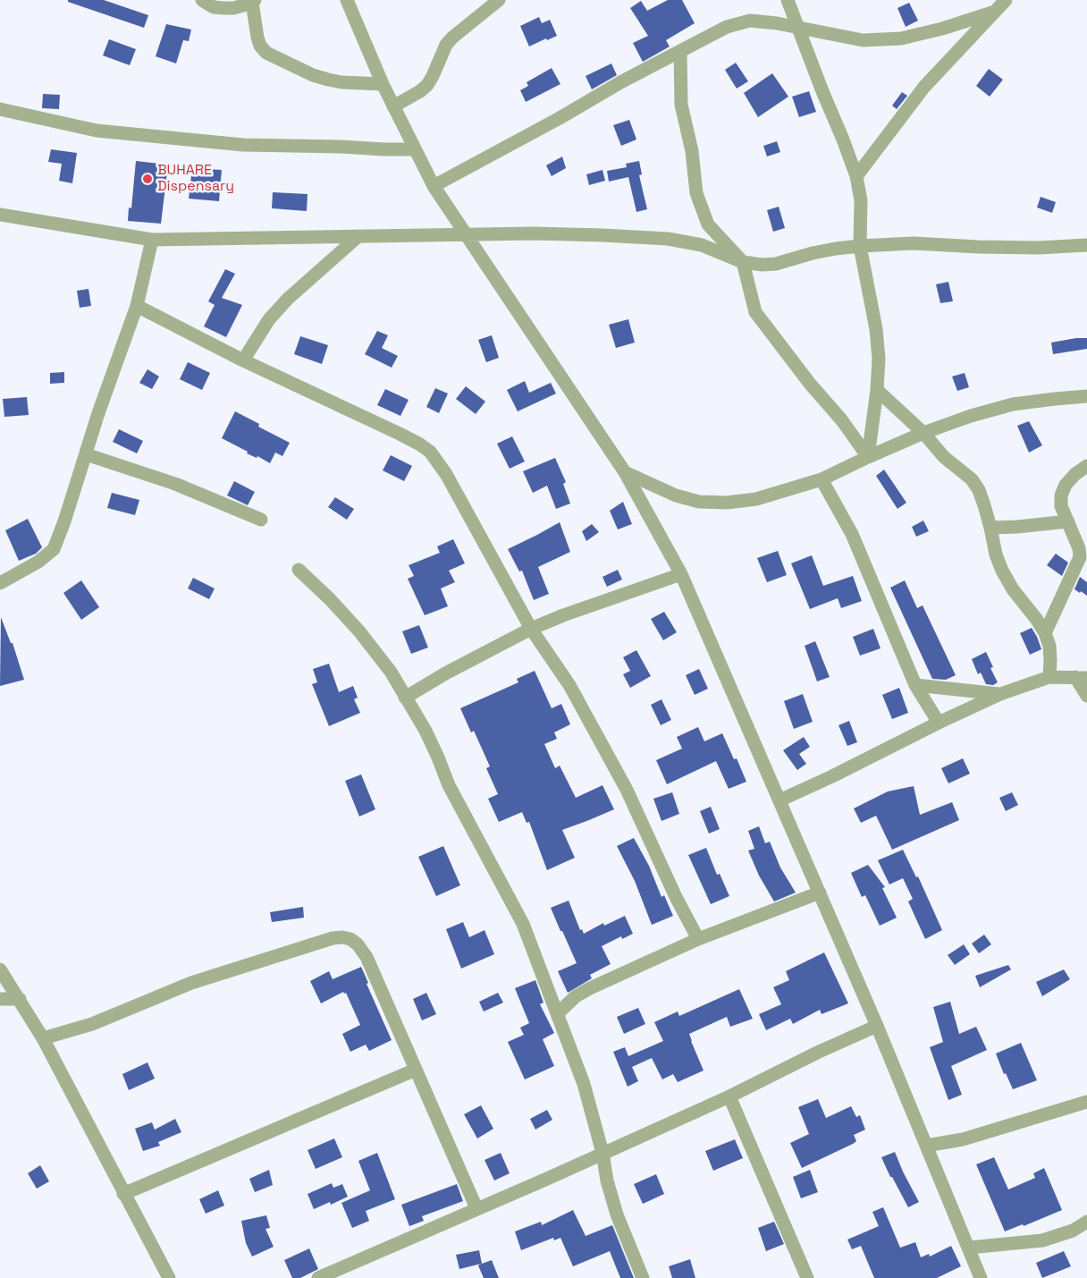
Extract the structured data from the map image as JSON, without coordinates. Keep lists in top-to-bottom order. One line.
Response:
{"places":["BUHARE Dispensary"]}
